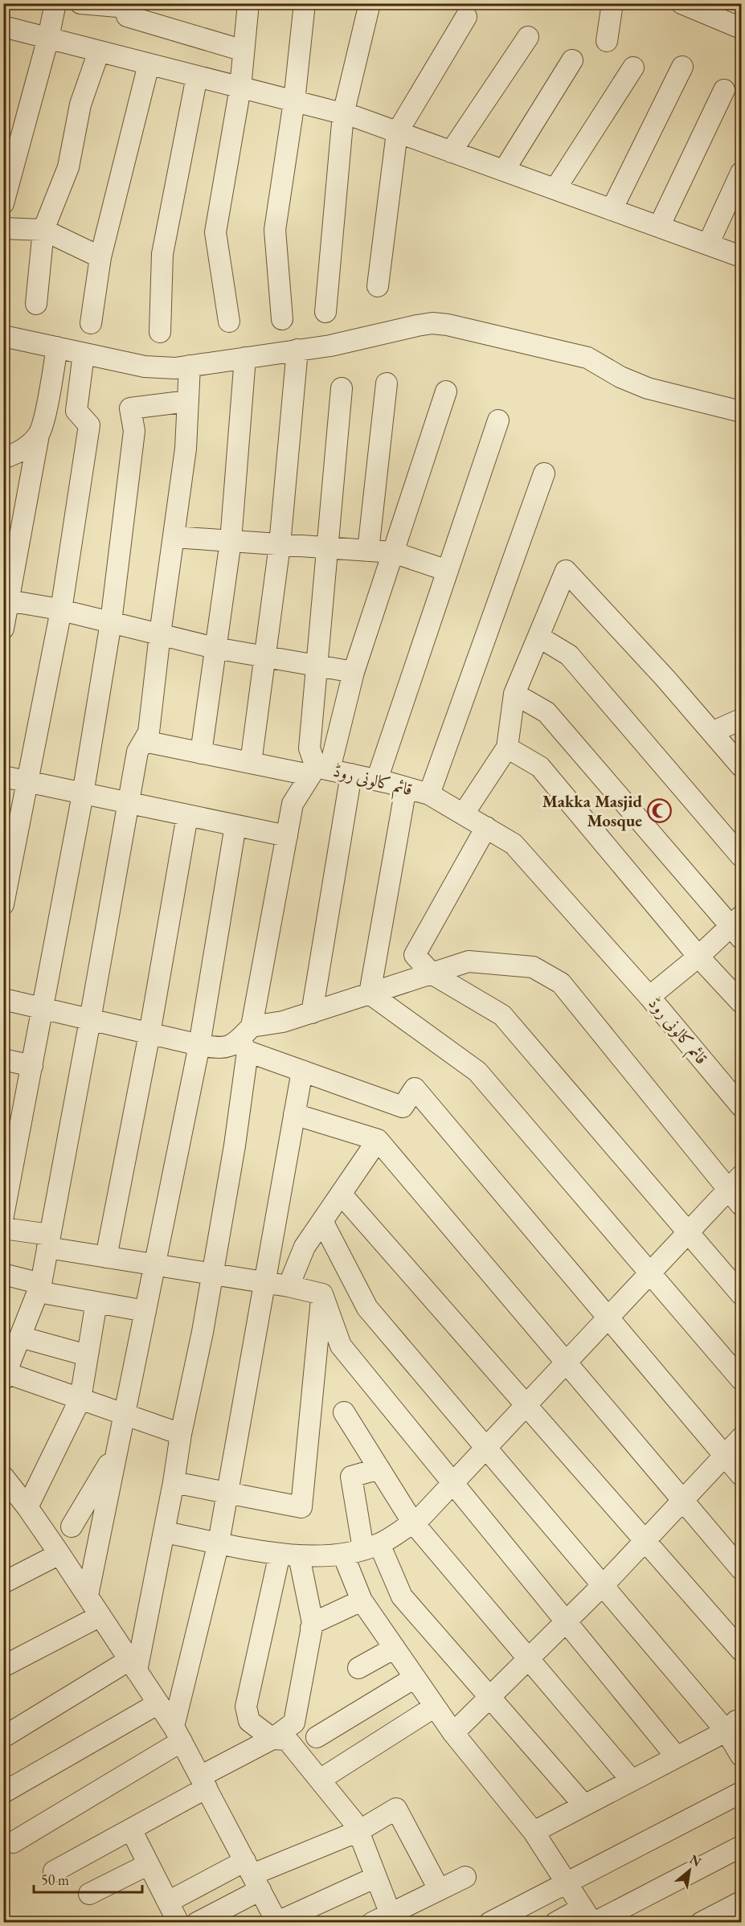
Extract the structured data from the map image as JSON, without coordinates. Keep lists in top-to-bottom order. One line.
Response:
{"streets":{"street":["قائم کالونی روڈ"]},"places":{"mosque":["Makka Masjid Mosque"]},"scale_bar":"50 m","north":"top right"}
